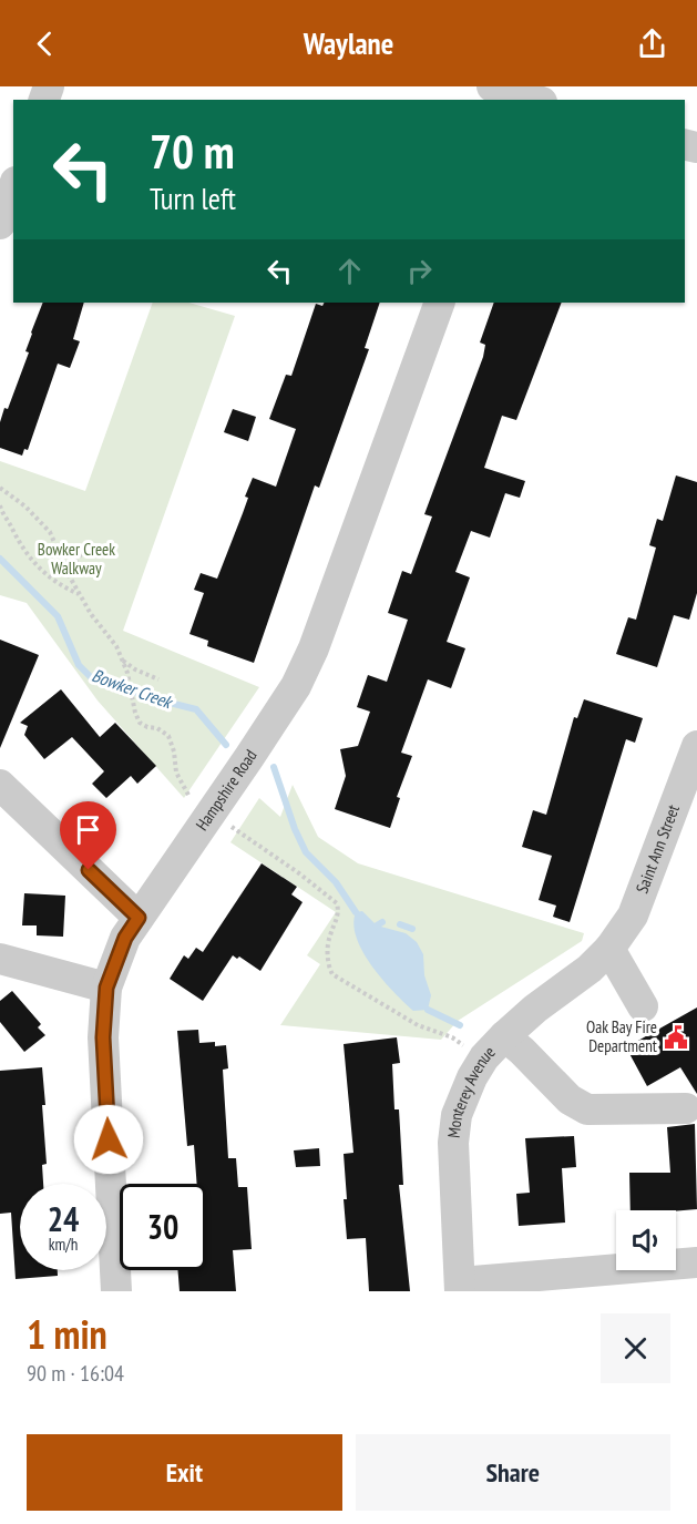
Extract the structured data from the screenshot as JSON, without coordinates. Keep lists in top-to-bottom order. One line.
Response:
{"streets":{"street":["Hampshire Road","Saint Ann Street","Monterey Avenue"]},"crossings":[["Saint Ann Street","Monterey Avenue"]],"water":["Bowker Creek"],"parks":["Bowker Creek Walkway"],"places":{"public building":["Oak Bay Fire Department"]},"page":{"header":"Waylane","turn":["70 m","Turn left"],"speed":"24 km/h","limit":"30","heading":["1 min","90 m · 16:04"],"buttons":["Exit","Share"]}}
